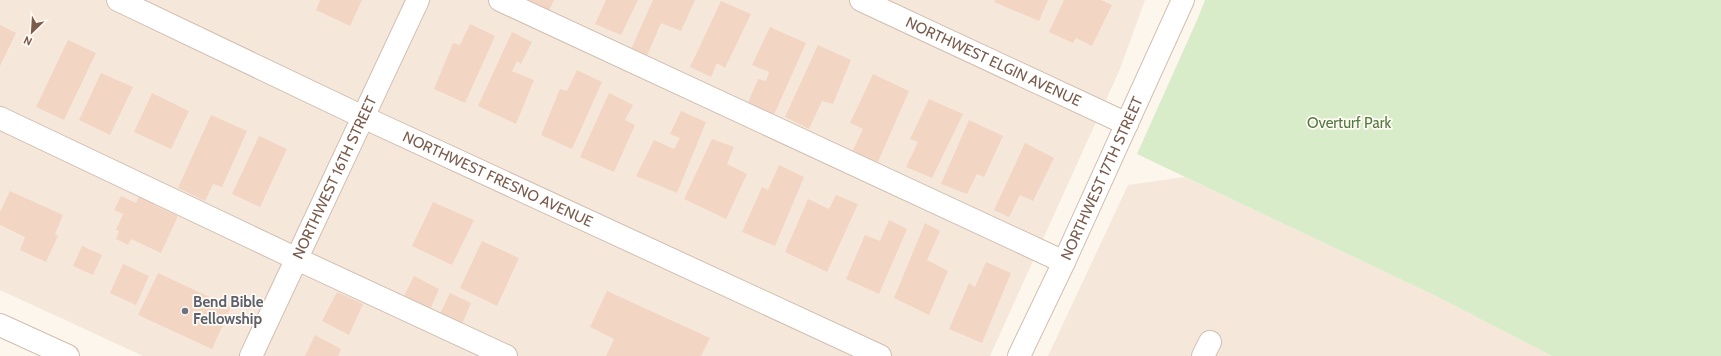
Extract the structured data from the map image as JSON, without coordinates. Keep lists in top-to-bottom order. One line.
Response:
{"streets":{"street":["NORTHWEST ELGIN AVENUE","NORTHWEST 16TH STREET","NORTHWEST 17TH STREET","NORTHWEST FRESNO AVENUE"]},"crossings":[["NORTHWEST ELGIN AVENUE","NORTHWEST 17TH STREET"],["NORTHWEST 16TH STREET","NORTHWEST FRESNO AVENUE"]],"parks":["Overturf Park"],"places":["Bend Bible Fellowship"],"north":"bottom left"}
